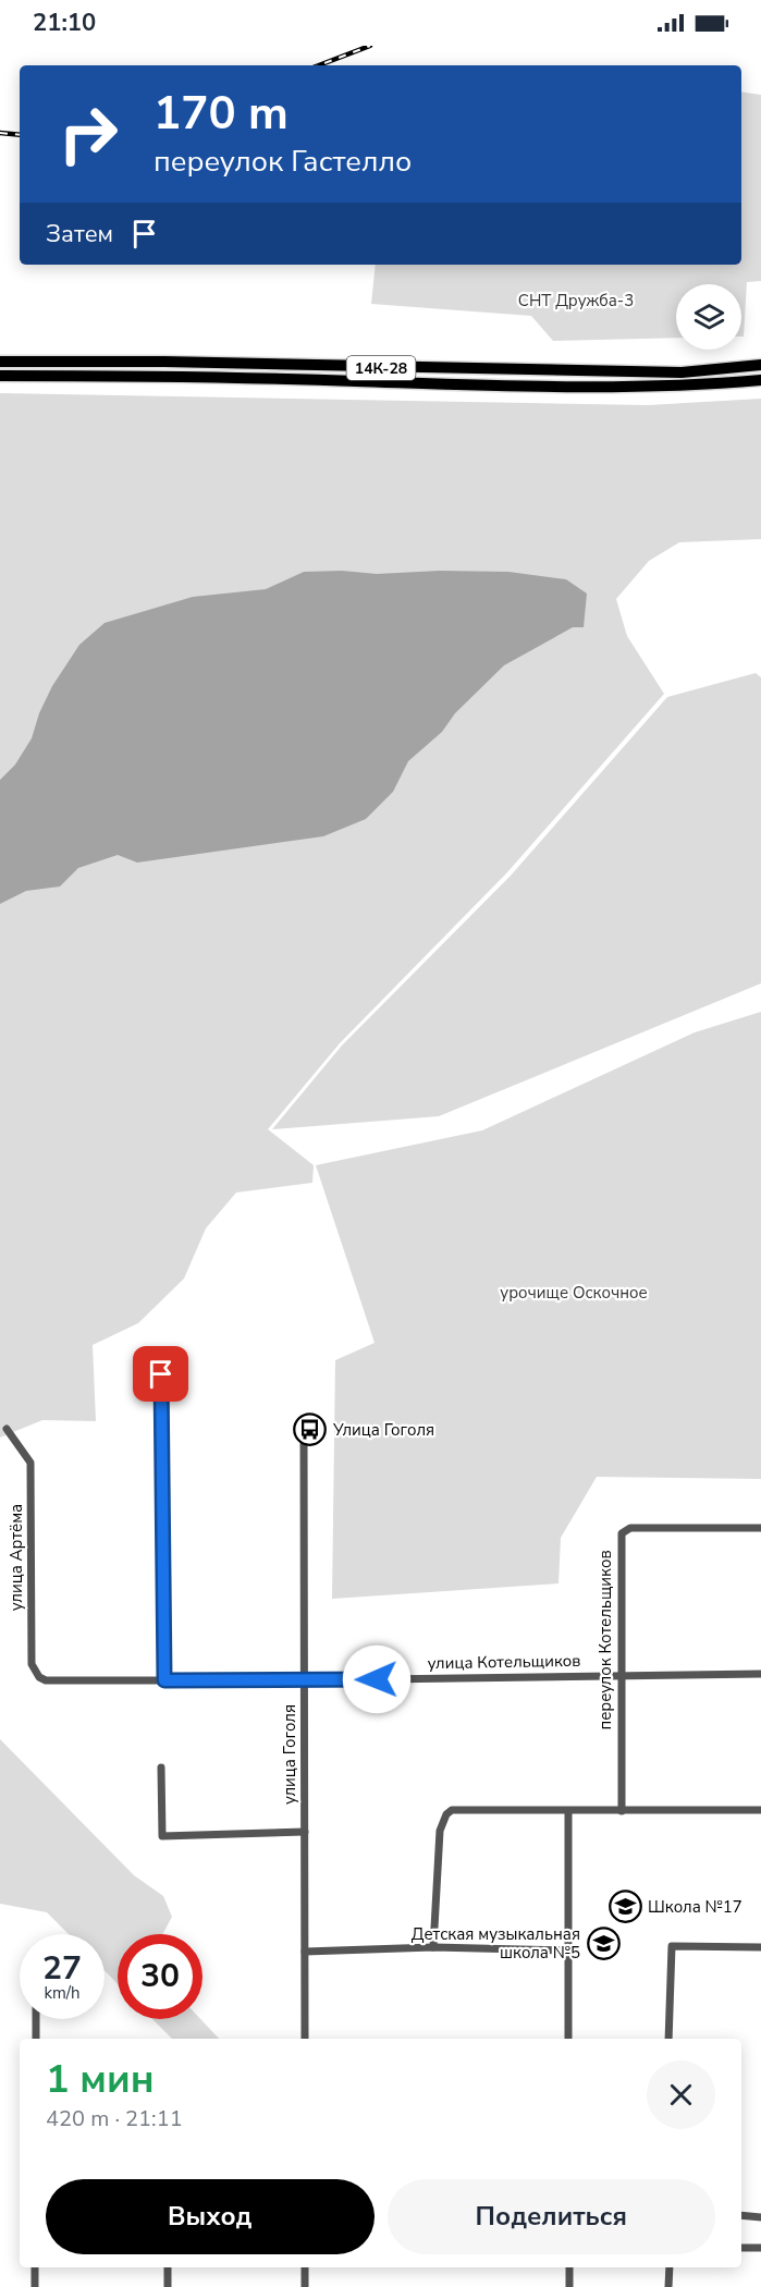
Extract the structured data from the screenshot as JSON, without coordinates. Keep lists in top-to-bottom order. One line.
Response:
{"streets":{"main road":["14К-28"],"street":["улица Артёма","переулок Котельщиков","улица Котельщиков","улица Гоголя"]},"crossings":[["улица Артёма","улица Котельщиков"],["переулок Котельщиков","улица Котельщиков"],["улица Котельщиков","улица Гоголя"]],"parks":["СНТ Дружба-3","урочище Оскочное"],"places":{"bus stop":["Улица Гоголя"],"school or university":["Школа №17","Детская музыкальная школа №5"]},"page":{"status":"21:10","turn":["170 m","переулок Гастелло"],"then":"Затем","speed":"27 km/h","limit":"30","heading":["1 мин","420 m · 21:11"],"buttons":["Выход","Поделиться"]}}
